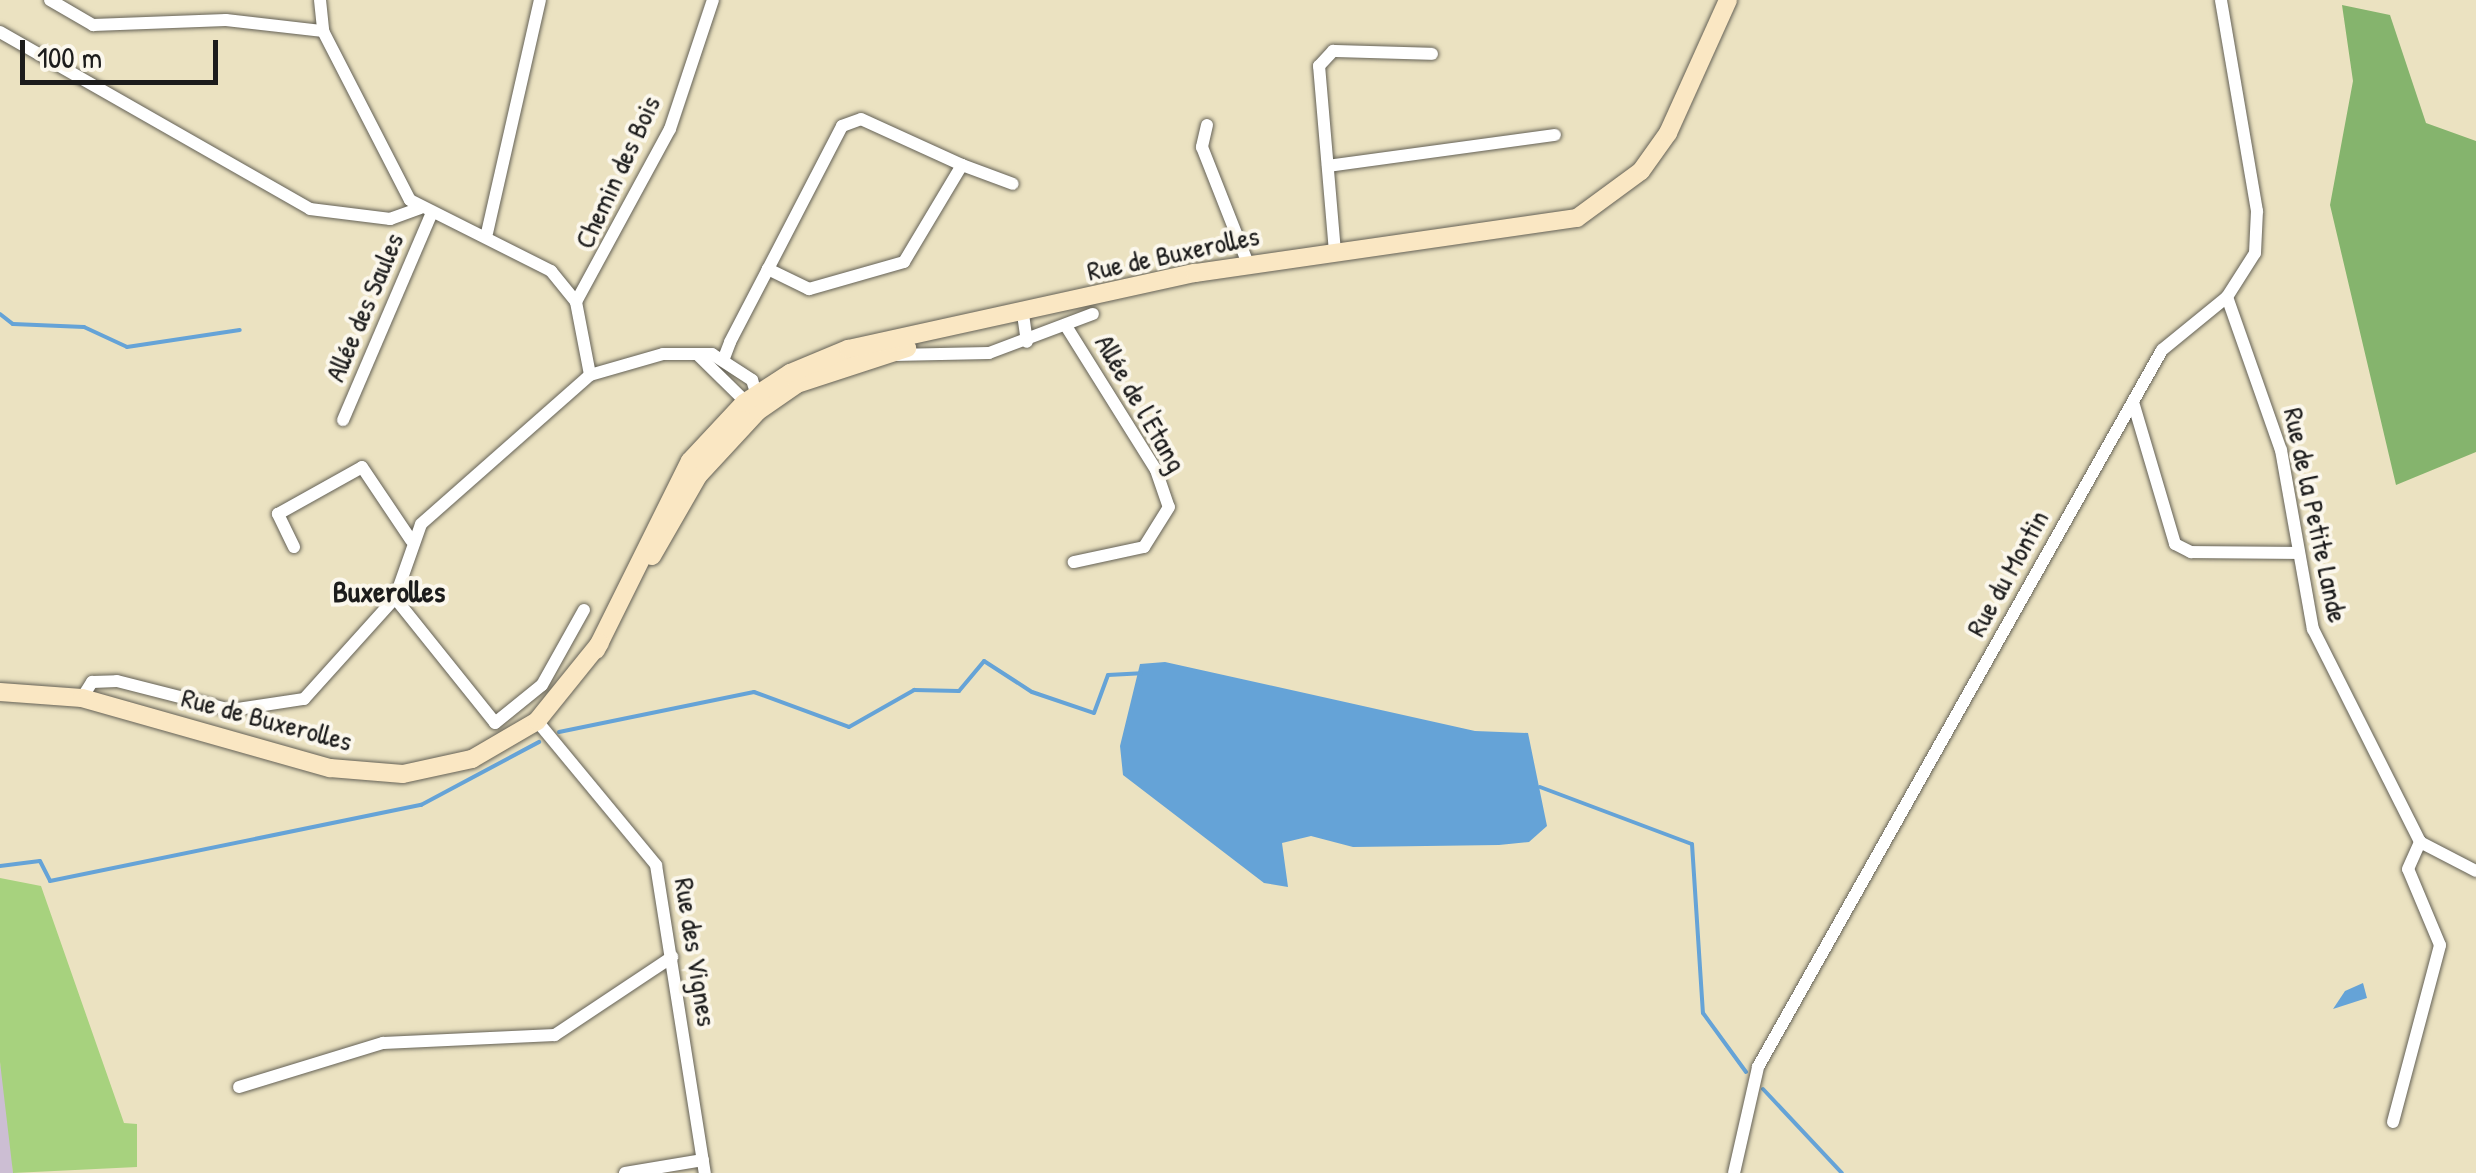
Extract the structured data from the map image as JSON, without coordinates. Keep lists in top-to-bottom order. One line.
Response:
{"streets":{"street":["Chemin des Bois","Rue de Buxerolles","Allée des Saules","Allée de l'Etang","Rue de la Petite Lande","Rue du Montin","Rue des Vignes"]},"crossings":[["Rue de Buxerolles","Rue des Vignes"],["Rue de la Petite Lande","Rue du Montin"]],"districts":["Buxerolles"],"scale_bar":"100 m"}
